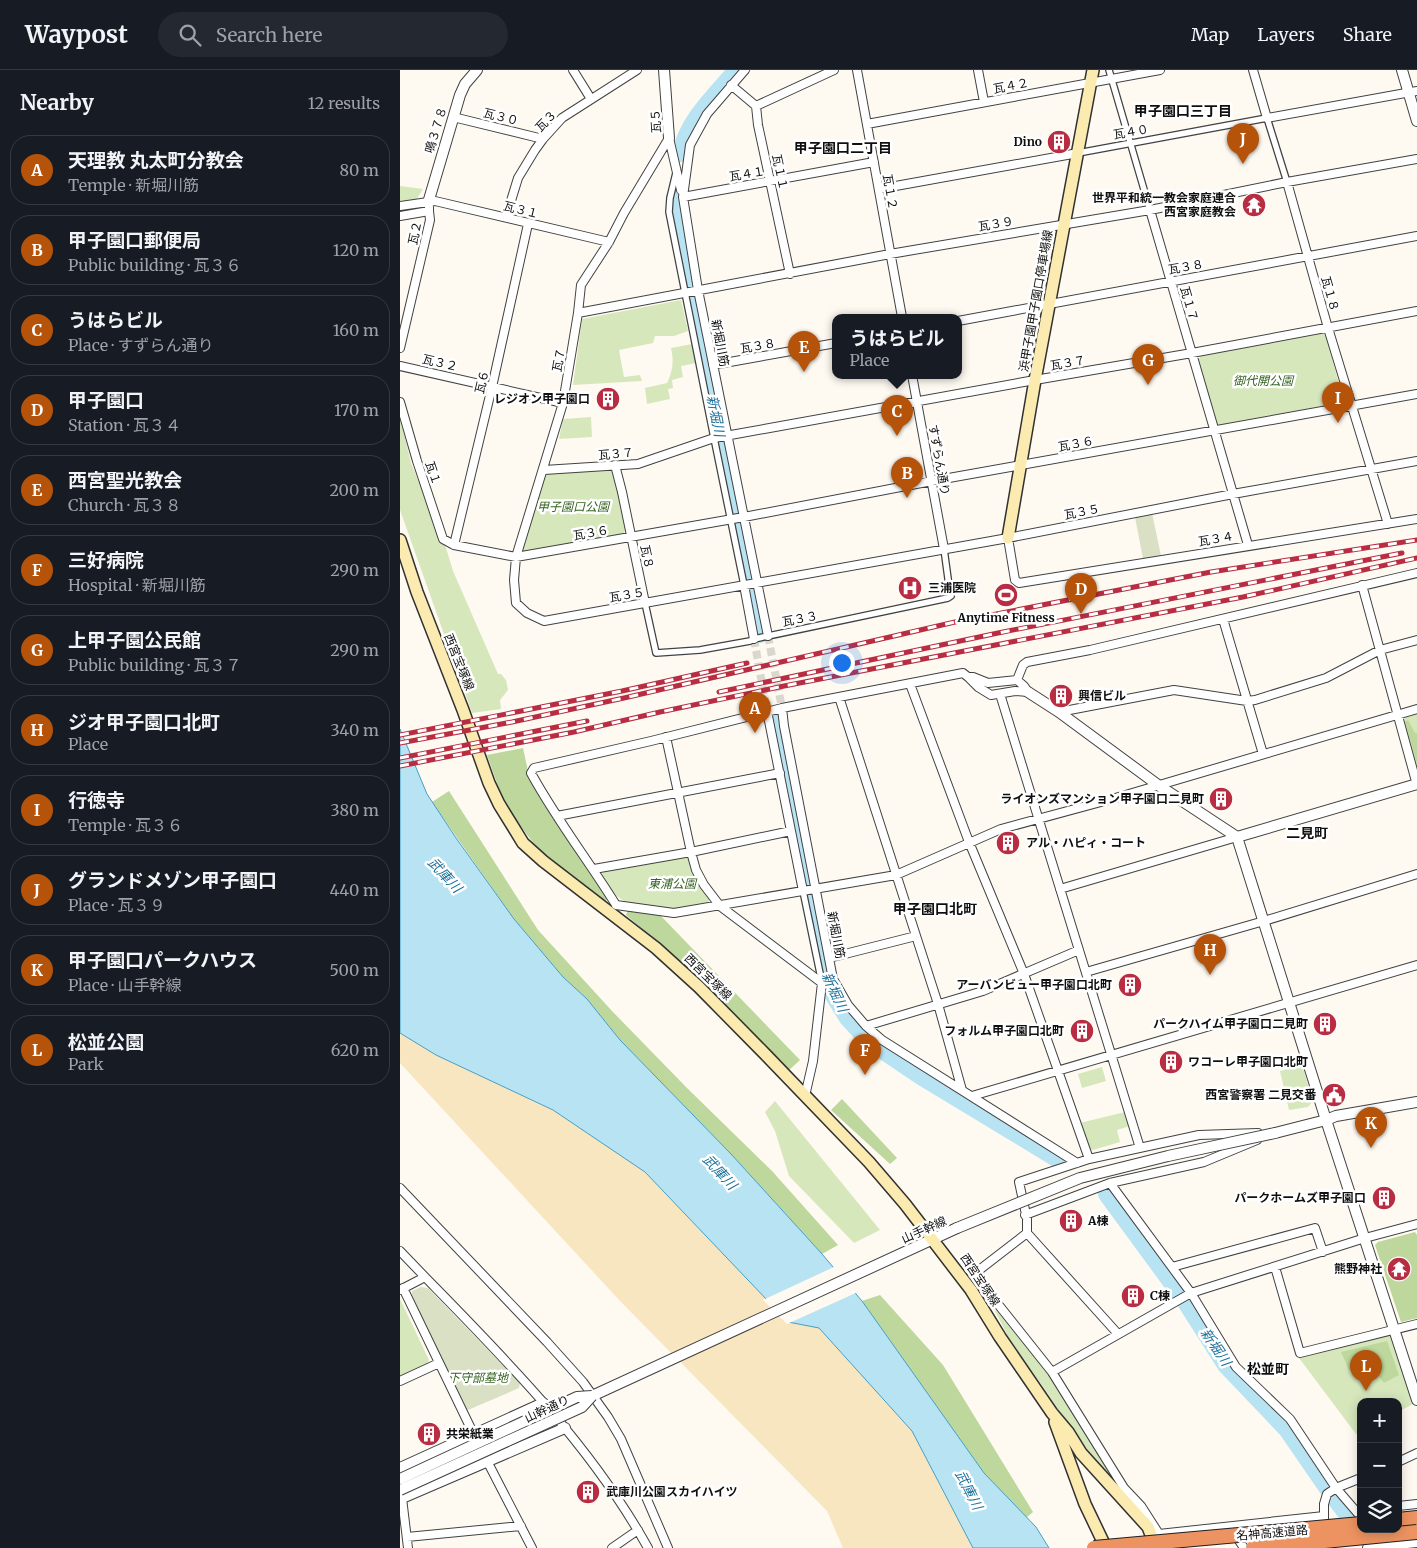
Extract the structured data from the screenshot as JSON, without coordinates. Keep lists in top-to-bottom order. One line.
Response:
{"streets":{"highway":["名神高速道路"],"main road":["浜甲子園甲子園口停車場線","西宮宝塚線"],"street":["瓦４２","瓦３０","瓦３","瓦５","鳴３７８","瓦４０","瓦１１","瓦４１","瓦１２","瓦３１","瓦３９","瓦２","瓦３８","瓦１８","瓦１７","新堀川筋","瓦７","瓦３２","瓦３７","瓦６","瓦３６","すずらん通り","瓦１","瓦３５","瓦３４","瓦８","瓦３３","山手幹線","山幹通り"]},"crossings":[["瓦４２","瓦１２"],["瓦４２","浜甲子園甲子園口停車場線"],["瓦４２","瓦１７"],["瓦３０","瓦３"],["瓦３０","鳴３７８"],["瓦３","瓦３１"],["瓦５","瓦４１"],["瓦５","新堀川筋"],["瓦５","瓦７"],["鳴３７８","瓦３１"],["鳴３７８","瓦２"],["瓦４０","瓦１２"],["瓦４０","瓦１８"],["瓦４０","浜甲子園甲子園口停車場線"],["瓦４０","瓦１７"],["瓦１１","瓦４１"],["瓦１１","瓦３９"],["瓦４１","瓦１２"],["瓦４１","新堀川筋"],["瓦１２","瓦３９"],["瓦３１","瓦２"],["瓦３１","瓦７"],["瓦３１","瓦６"],["瓦３９","瓦１８"],["瓦３９","浜甲子園甲子園口停車場線"],["瓦３９","瓦１７"],["瓦３９","新堀川筋"],["瓦３９","瓦７"],["瓦３８","瓦１８"],["瓦３８","浜甲子園甲子園口停車場線"],["瓦３８","瓦１７"],["瓦３８","新堀川筋"],["瓦１８","瓦３７"],["瓦１８","瓦３６"],["瓦１８","瓦３５"],["瓦１８","瓦３４"],["浜甲子園甲子園口停車場線","瓦３７"],["浜甲子園甲子園口停車場線","瓦３６"],["浜甲子園甲子園口停車場線","瓦３５"],["浜甲子園甲子園口停車場線","瓦３４"],["瓦１７","瓦３７"],["瓦１７","瓦３６"],["瓦１７","瓦３５"],["瓦１７","瓦３４"],["新堀川筋","瓦３７"],["新堀川筋","瓦３６"],["新堀川筋","瓦３５"],["新堀川筋","瓦３３"],["瓦７","瓦３２"],["瓦７","瓦３７"],["瓦７","瓦３６"],["瓦７","瓦３５"],["瓦３２","瓦６"],["瓦３７","すずらん通り"],["瓦３７","瓦８"],["瓦６","瓦３６"],["瓦６","瓦１"],["瓦３６","すずらん通り"],["瓦３６","瓦１"],["瓦３６","瓦８"],["すずらん通り","瓦３５"],["すずらん通り","瓦３３"],["瓦３５","瓦３４"],["瓦３５","瓦８"],["瓦３５","瓦３３"],["瓦８","瓦３３"],["西宮宝塚線","山手幹線"],["山手幹線","山幹通り"]],"districts":["甲子園口三丁目","甲子園口二丁目","二見町","甲子園口北町","松並町"],"water":["新堀川","武庫川"],"parks":["御代開公園","甲子園口公園","東浦公園","下守部墓地"],"places":{"building":["Dino","レジオン甲子園口","興信ビル","ライオンズマンション甲子園口二見町","アル・ハピィ・コート","アーバンビュー甲子園口北町","パークハイム甲子園口二見町","フォルム甲子園口北町","ワコーレ甲子園口北町","パークホームズ甲子園口","A棟","C棟","共栄紙業","武庫川公園スカイハイツ"],"temple":["世界平和統一教会家庭連合 西宮家庭教会","熊野神社"],"hospital":["三浦医院"],"sports":["Anytime Fitness"],"public building":["西宮警察署 二見交番"]},"page":{"header":"Waypost","search":"Search here","nav":["Map","Layers","Share"],"heading":["Nearby","12 results"],"pins":["J","E","G","I","C","B","D","A","H","F","K","L"],"list":[{"mark":"A","name":"天理教 丸太町分教会","note":"Temple · 新堀川筋","value":"80 m"},{"mark":"B","name":"甲子園口郵便局","note":"Public building · 瓦３６","value":"120 m"},{"mark":"C","name":"うはらビル","note":"Place · すずらん通り","value":"160 m"},{"mark":"D","name":"甲子園口","note":"Station · 瓦３４","value":"170 m"},{"mark":"E","name":"西宮聖光教会","note":"Church · 瓦３８","value":"200 m"},{"mark":"F","name":"三好病院","note":"Hospital · 新堀川筋","value":"290 m"},{"mark":"G","name":"上甲子園公民館","note":"Public building · 瓦３７","value":"290 m"},{"mark":"H","name":"ジオ甲子園口北町","note":"Place","value":"340 m"},{"mark":"I","name":"行徳寺","note":"Temple · 瓦３６","value":"380 m"},{"mark":"J","name":"グランドメゾン甲子園口","note":"Place · 瓦３９","value":"440 m"},{"mark":"K","name":"甲子園口パークハウス","note":"Place · 山手幹線","value":"500 m"},{"mark":"L","name":"松並公園","note":"Park","value":"620 m"}],"popup":["うはらビル","Place"],"map_buttons":["+","−"]}}
